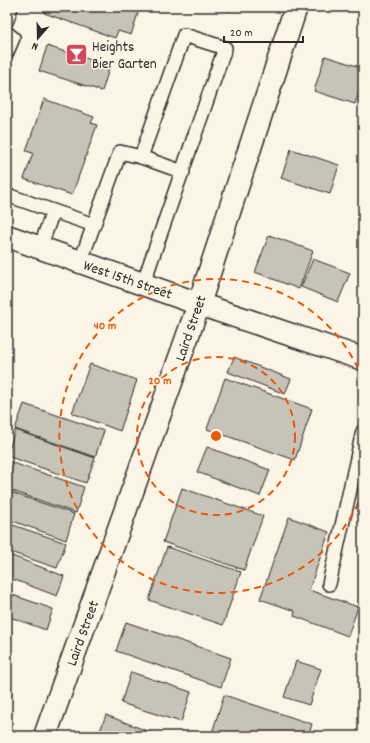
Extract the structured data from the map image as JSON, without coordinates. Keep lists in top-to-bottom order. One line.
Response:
{"streets":{"street":["West 15th Street","Laird Street"]},"crossings":[["West 15th Street","Laird Street"]],"places":{"bar":["Heights Bier Garten"]},"scale_bar":"20 m","north":"bottom","rings":["40 m","20 m"]}
